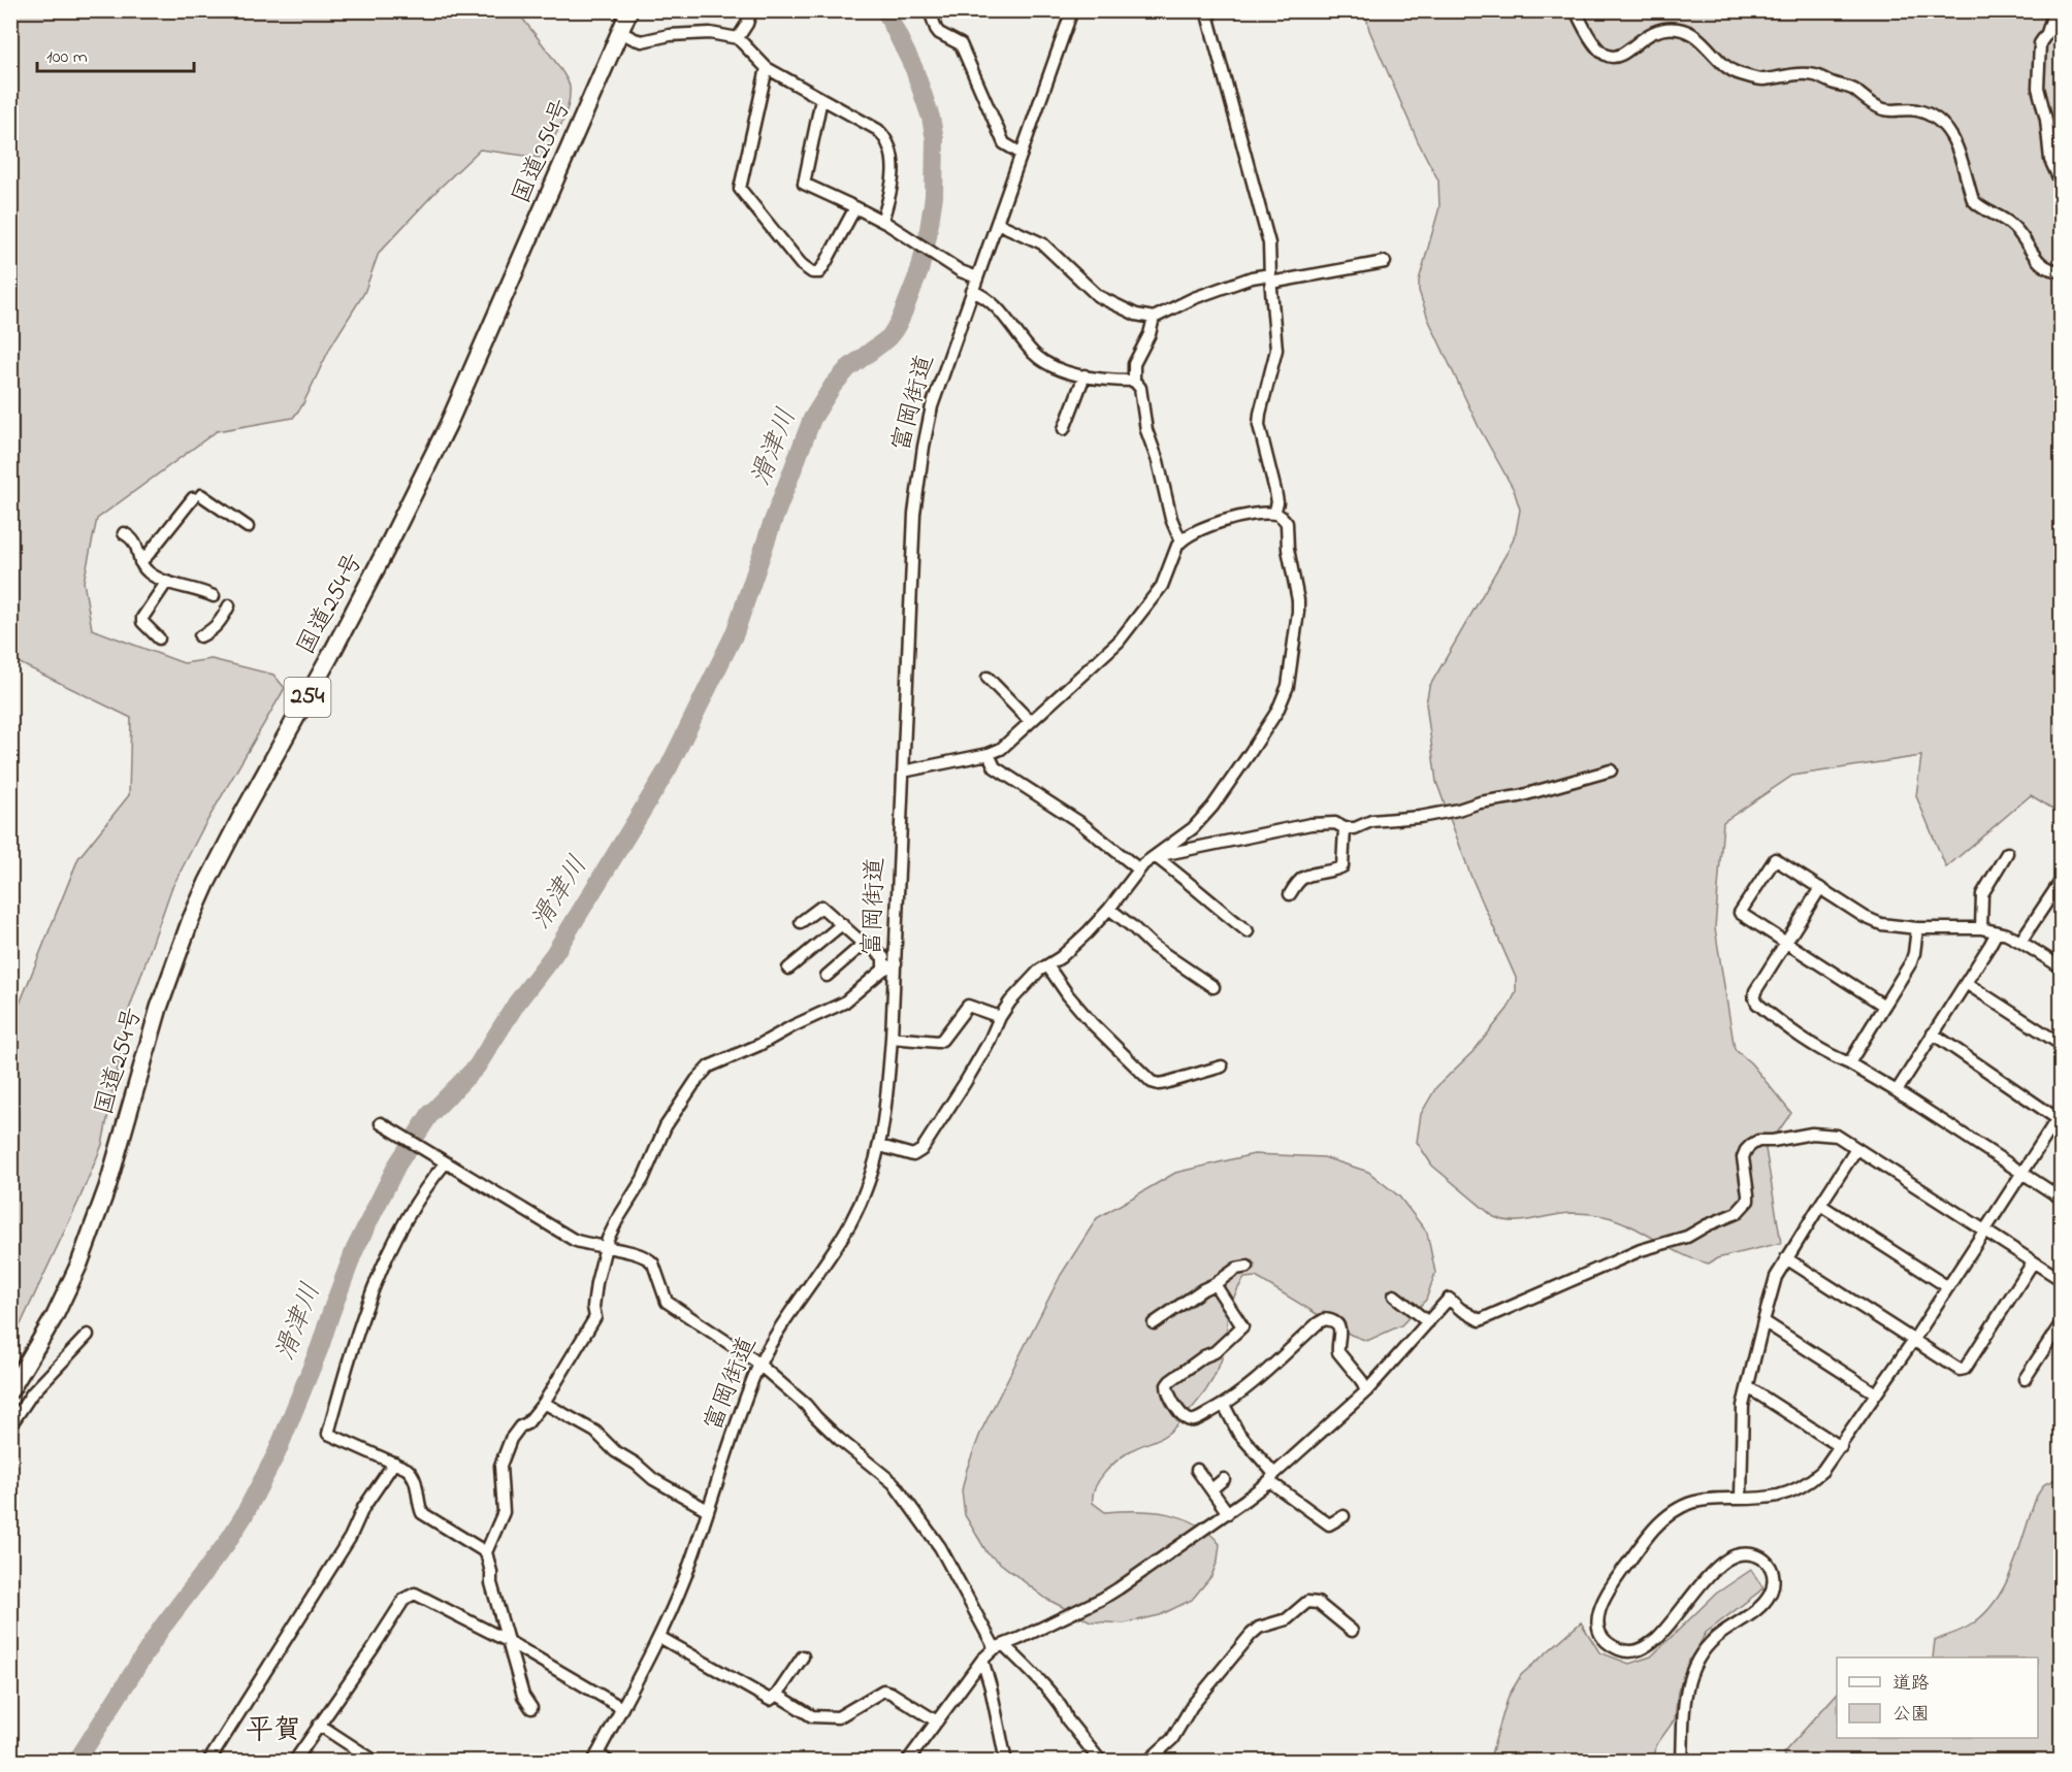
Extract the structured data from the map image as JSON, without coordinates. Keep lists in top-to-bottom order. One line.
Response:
{"streets":{"highway":["国道254号","254"],"street":["富岡街道"]},"districts":["平賀"],"water":["滑津川"],"legend":["道路","公園"],"scale_bar":"100 m"}
